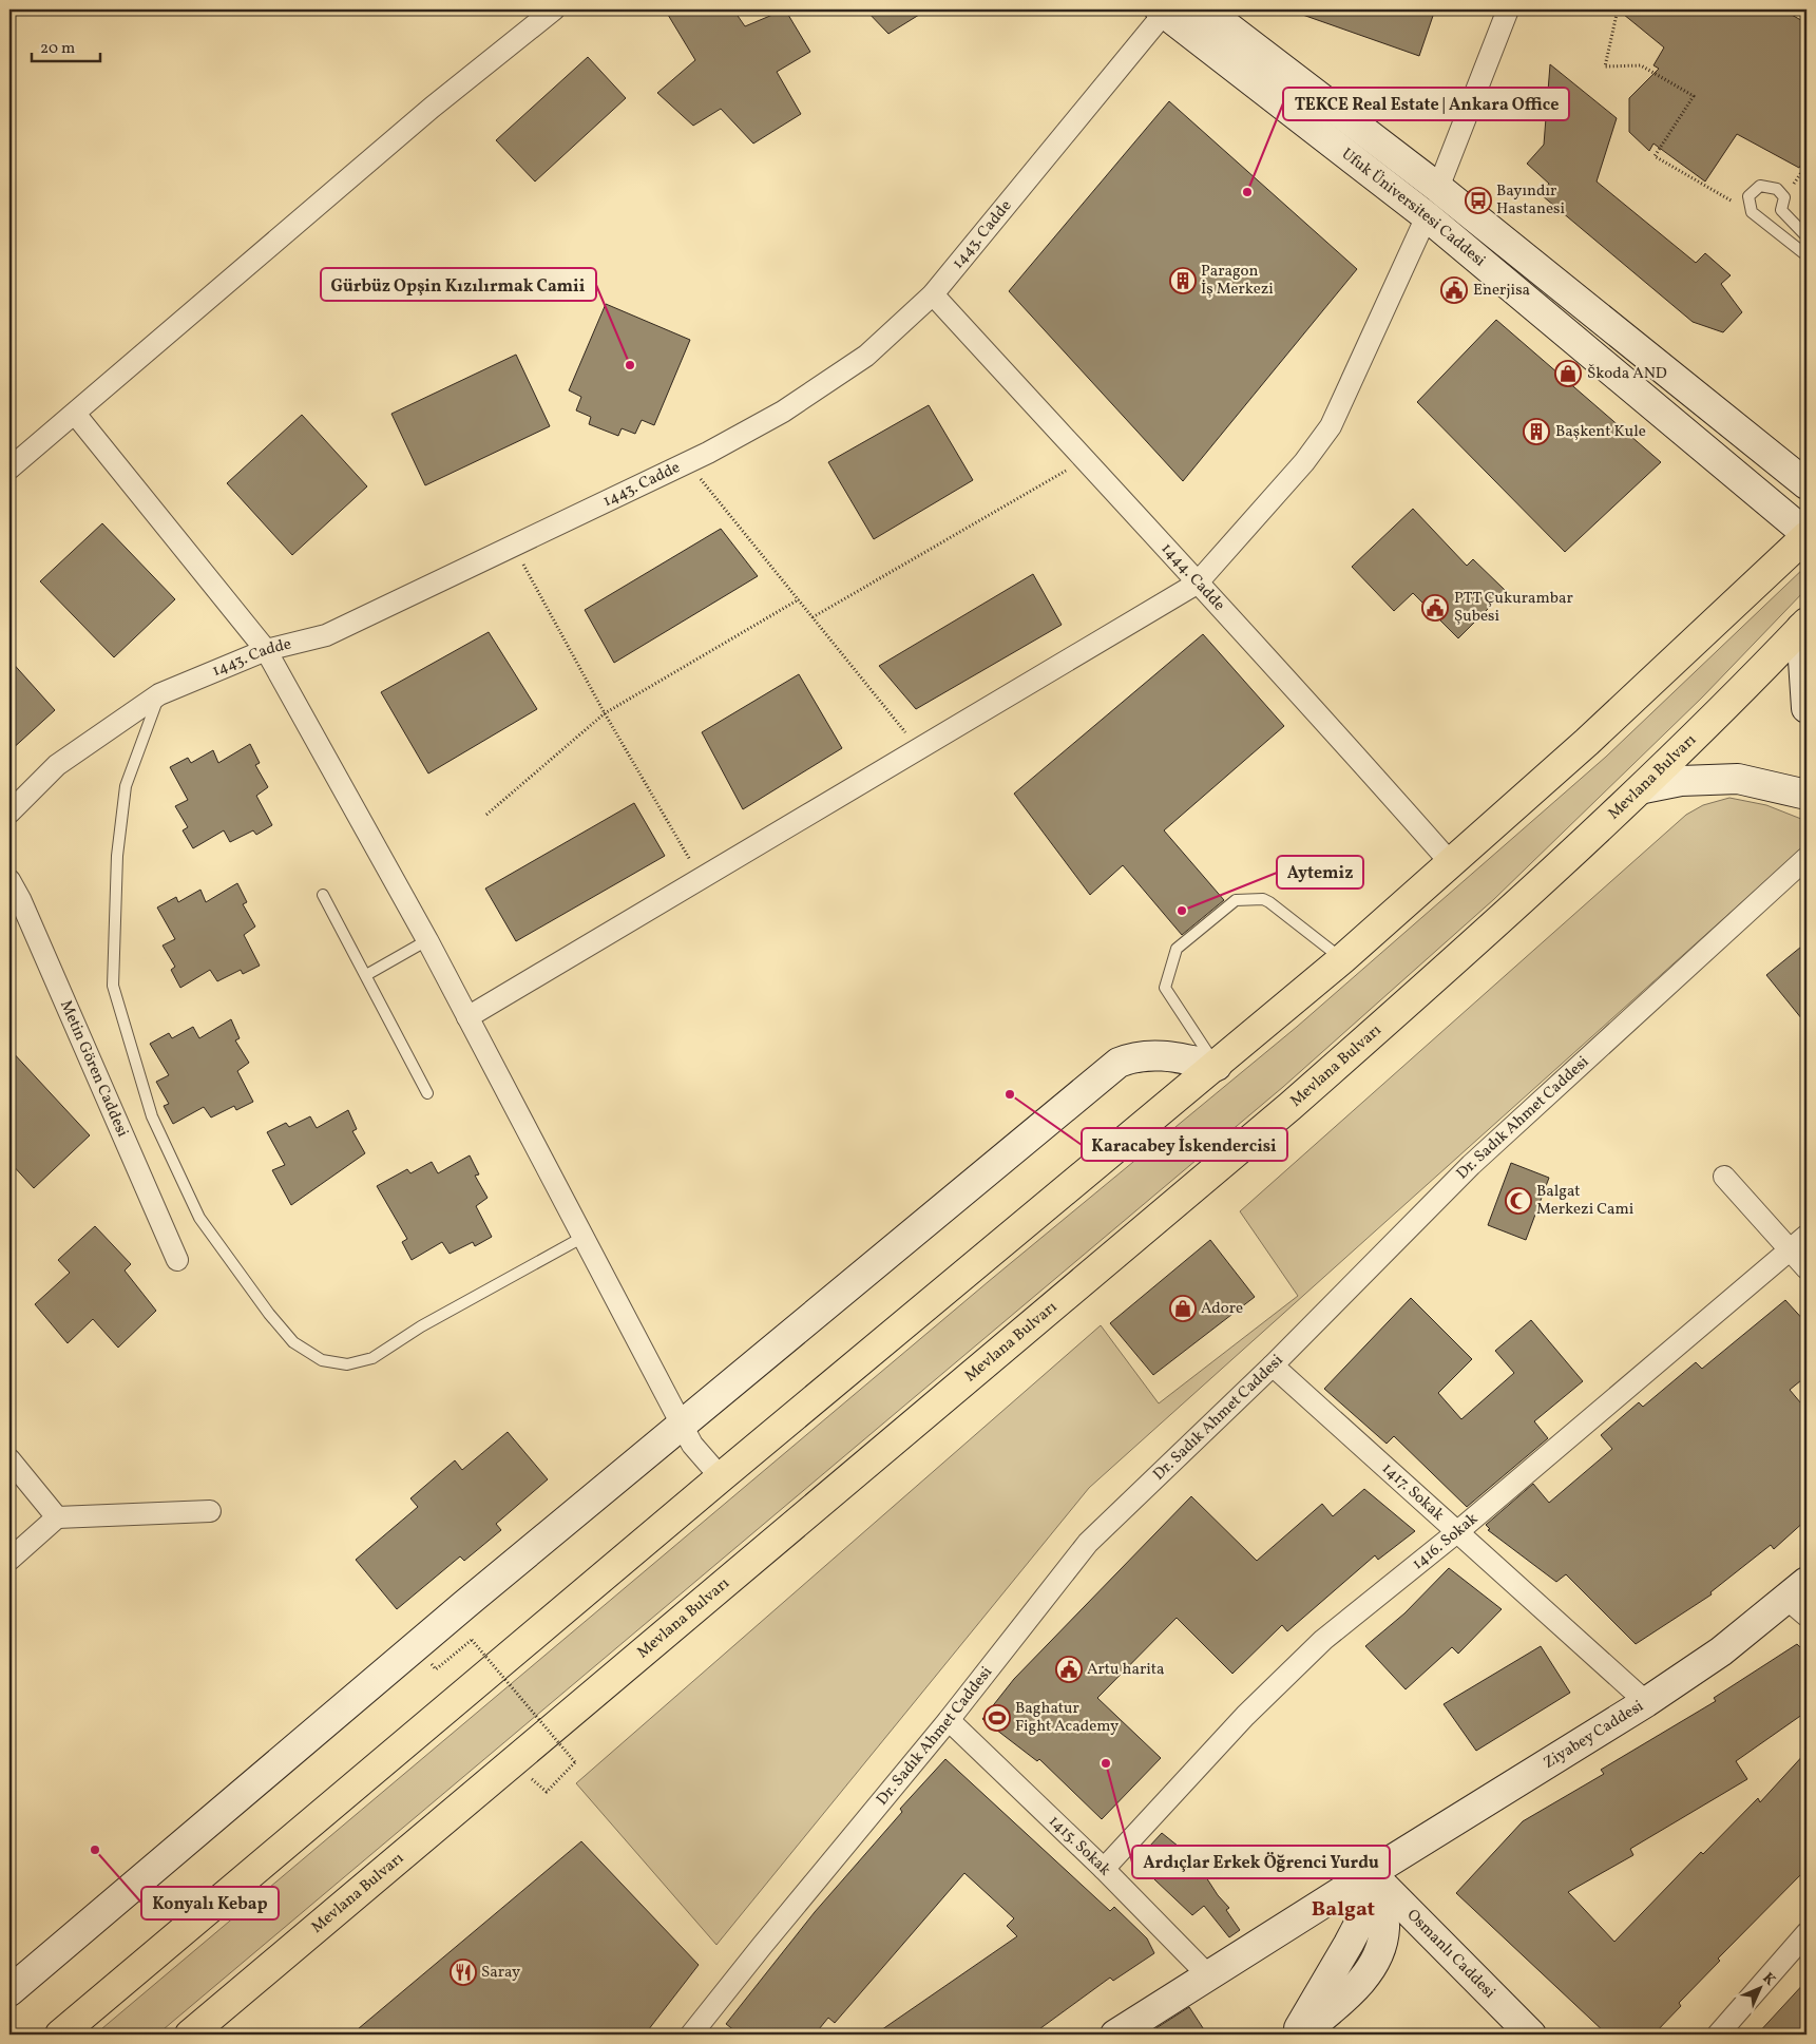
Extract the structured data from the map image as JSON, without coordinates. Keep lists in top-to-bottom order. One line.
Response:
{"streets":{"highway":["Mevlana Bulvarı"],"main road":["Ufuk Üniversitesi Caddesi","Ziyabey Caddesi","Osmanlı Caddesi"],"street":["1443. Cadde","1444. Cadde","Metin Gören Caddesi","Dr. Sadık Ahmet Caddesi","1417. Sokak","1416. Sokak","1415. Sokak"]},"crossings":[["Ufuk Üniversitesi Caddesi","1443. Cadde"],["1443. Cadde","1444. Cadde"],["Dr. Sadık Ahmet Caddesi","1417. Sokak"],["Dr. Sadık Ahmet Caddesi","1415. Sokak"],["1417. Sokak","1416. Sokak"],["1417. Sokak","Ziyabey Caddesi"],["1416. Sokak","1415. Sokak"],["Ziyabey Caddesi","1415. Sokak"],["Ziyabey Caddesi","Osmanlı Caddesi"]],"districts":["Balgat"],"places":{"other":["TEKCE Real Estate | Ankara Office","Gürbüz Opşin Kızılırmak Camii","Aytemiz","Karacabey İskendercisi","Ardıçlar Erkek Öğrenci Yurdu","Konyalı Kebap"],"bus stop":["Bayındır Hastanesi"],"building":["Paragon İş Merkezi","Başkent Kule"],"public building":["Enerjisa","PTT Çukurambar Şubesi","Artu harita"],"shop":["Škoda AND","Adore"],"mosque":["Balgat Merkezi Cami"],"sports":["Baghatur Fight Academy"],"restaurant":["Saray"]},"scale_bar":"20 m","north":"top right"}
